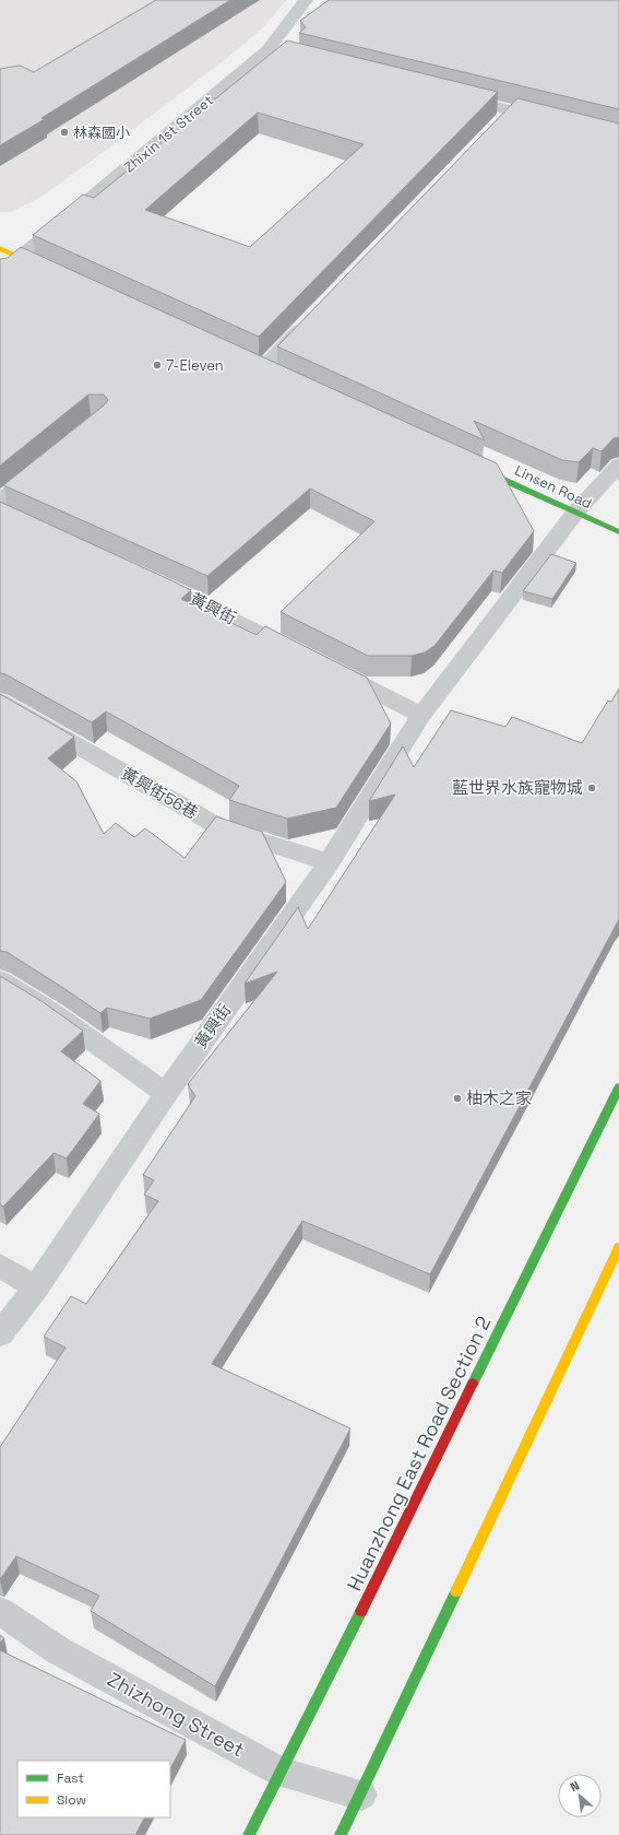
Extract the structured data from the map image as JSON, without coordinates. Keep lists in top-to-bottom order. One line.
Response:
{"streets":{"main road":["Linsen Road","Huanzhong East Road Section 2"],"lane":["Zhixin 1st Street","黃興街","黃興街56巷","Zhizhong Street"]},"crossings":[["Linsen Road","黃興街"],["黃興街","黃興街56巷"],["Huanzhong East Road Section 2","Zhizhong Street"]],"places":["林森國小","7-Eleven","藍世界水族寵物城","柚木之家"],"legend":["Fast","Slow"],"north":"top left"}
